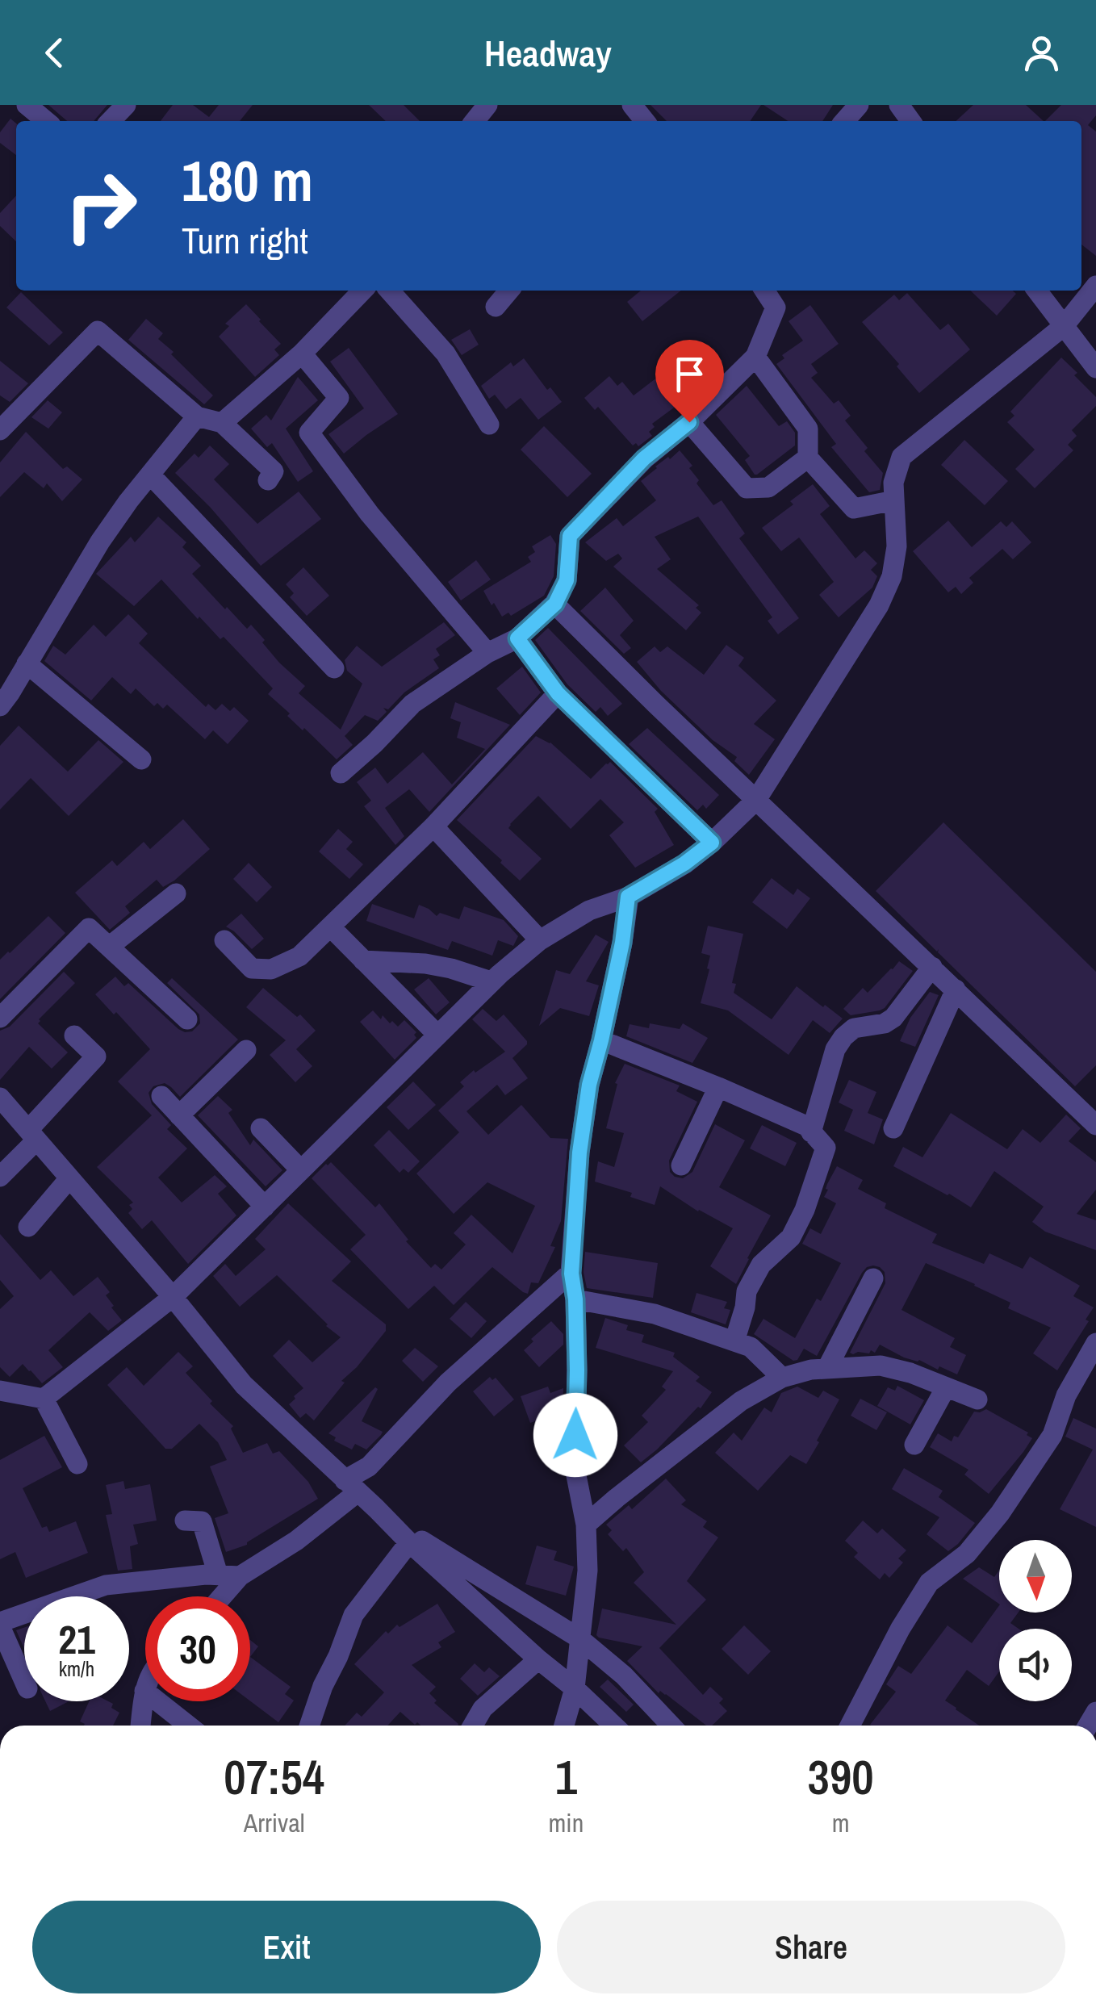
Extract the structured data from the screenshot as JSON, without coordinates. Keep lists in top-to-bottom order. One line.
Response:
{"north":"bottom","page":{"header":"Headway","turn":["180 m","Turn right"],"speed":"21 km/h","limit":"30","eta":["07:54","Arrival","1","min","390","m"],"buttons":["Exit","Share"]}}
